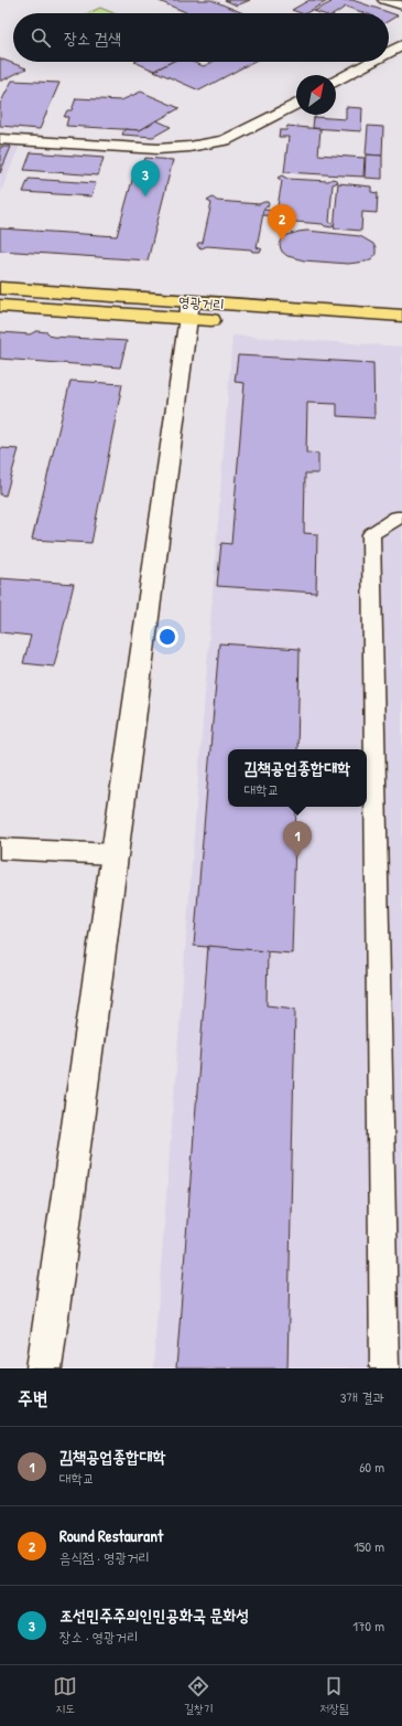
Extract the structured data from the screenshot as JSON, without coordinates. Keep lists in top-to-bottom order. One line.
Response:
{"streets":{"main road":["영광거리"]},"north":"top right","page":{"search":"장소 검색","pins":["3","2","1"],"popup":["김책공업종합대학","대학교"],"heading":["주변","3개 결과"],"list":[{"mark":"1","name":"김책공업종합대학","note":"대학교","value":"60 m"},{"mark":"2","name":"Round Restaurant","note":"음식점 · 영광거리","value":"150 m"},{"mark":"3","name":"조선민주주의인민공화국 문화성","note":"장소 · 영광거리","value":"170 m"}],"nav":["지도","길찾기","저장됨"]}}
